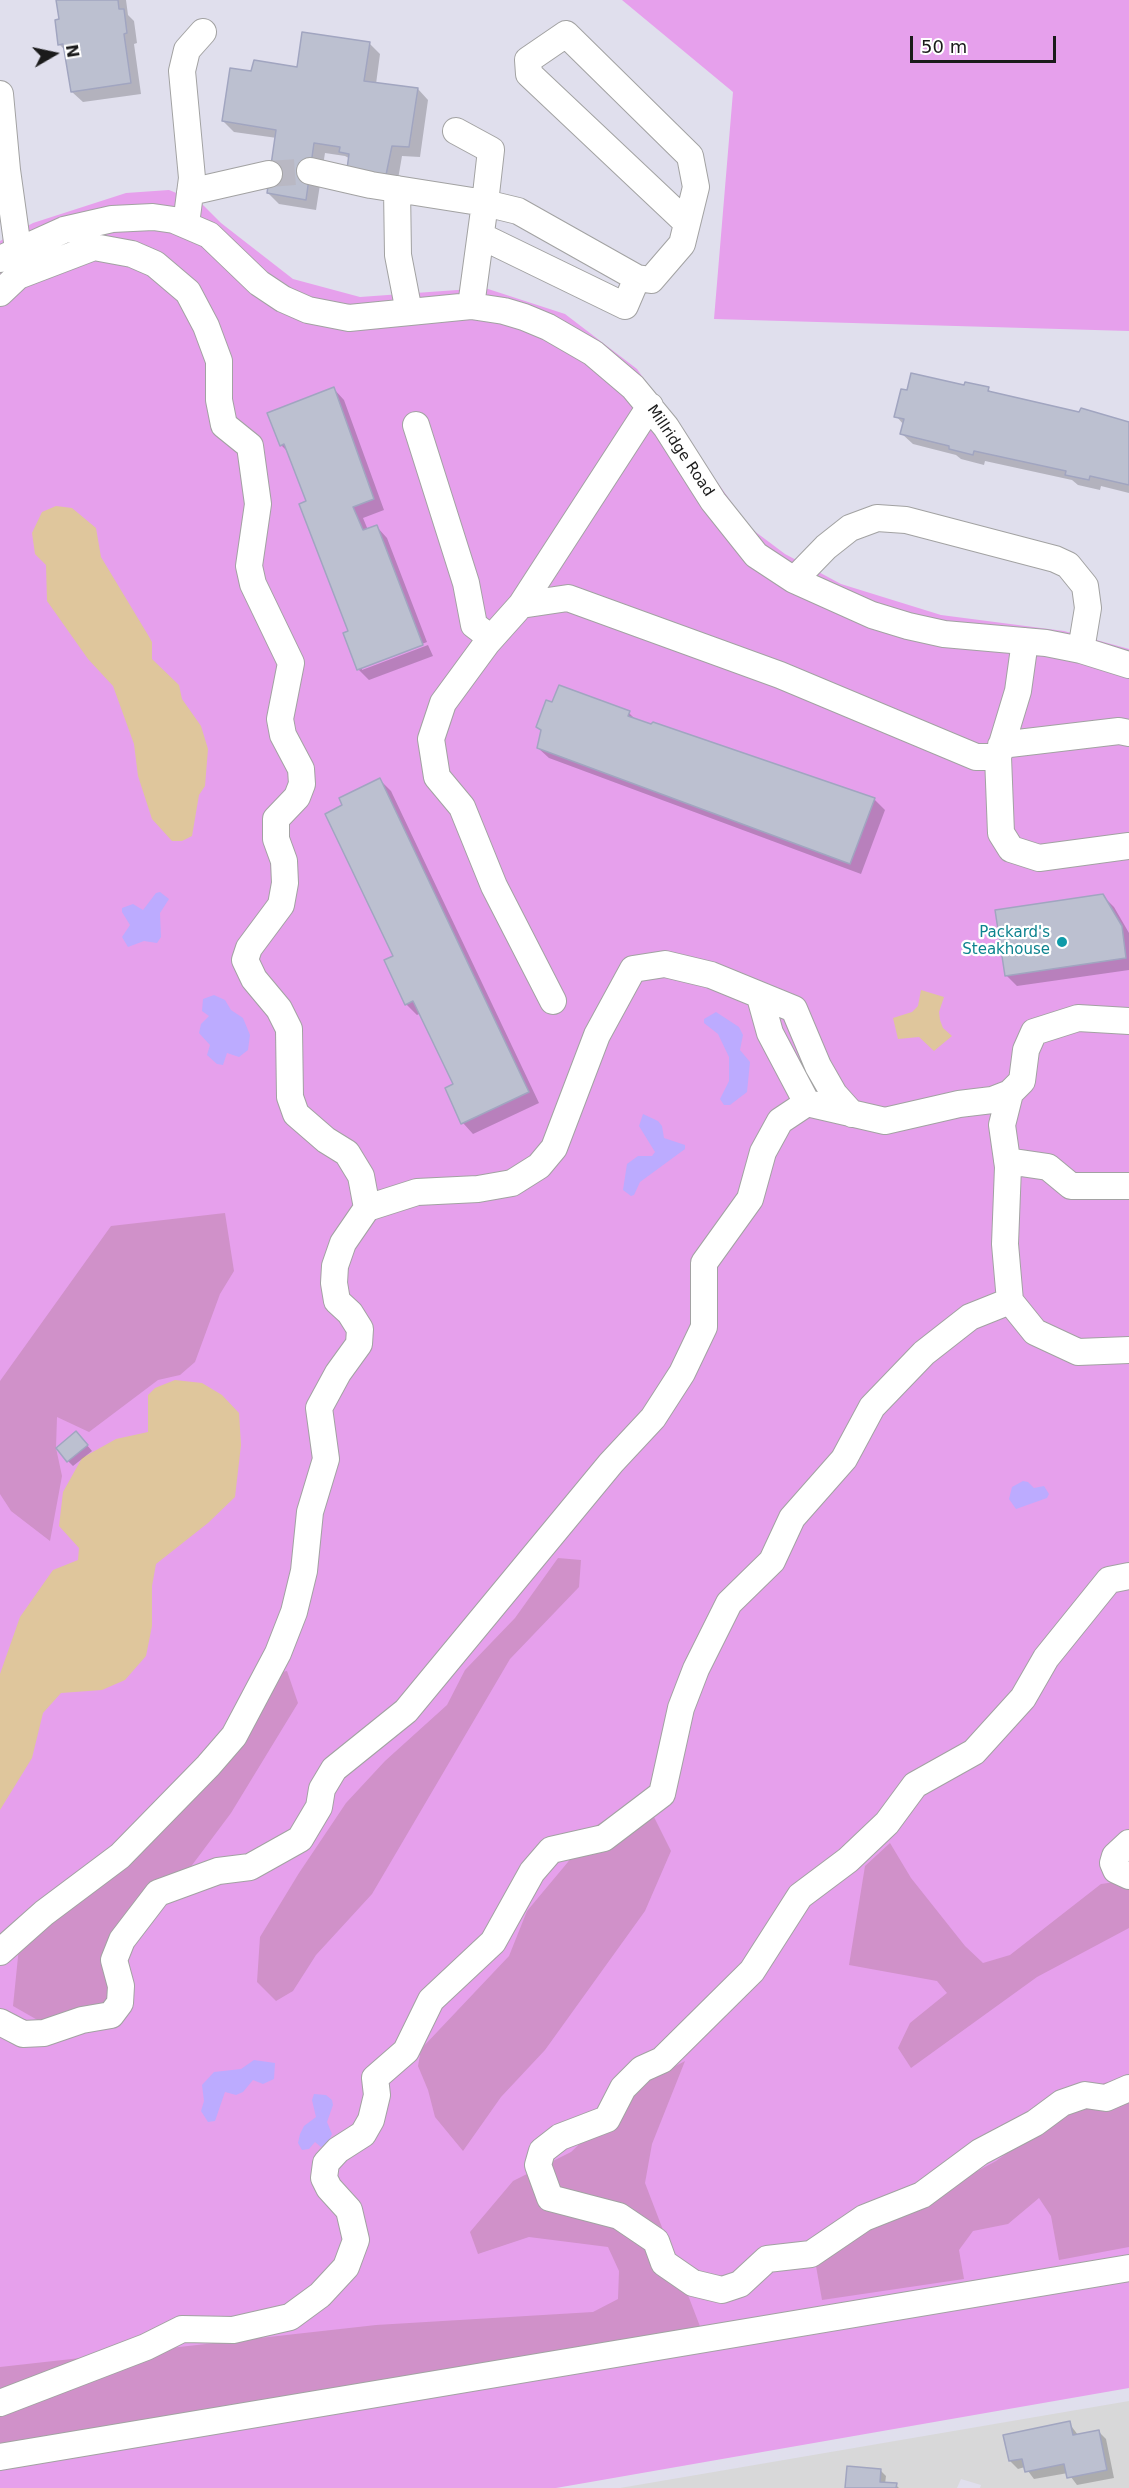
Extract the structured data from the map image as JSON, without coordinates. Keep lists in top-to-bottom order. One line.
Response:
{"streets":{"street":["Millridge Road"]},"places":["Packard's Steakhouse"],"scale_bar":"50 m","north":"right"}
